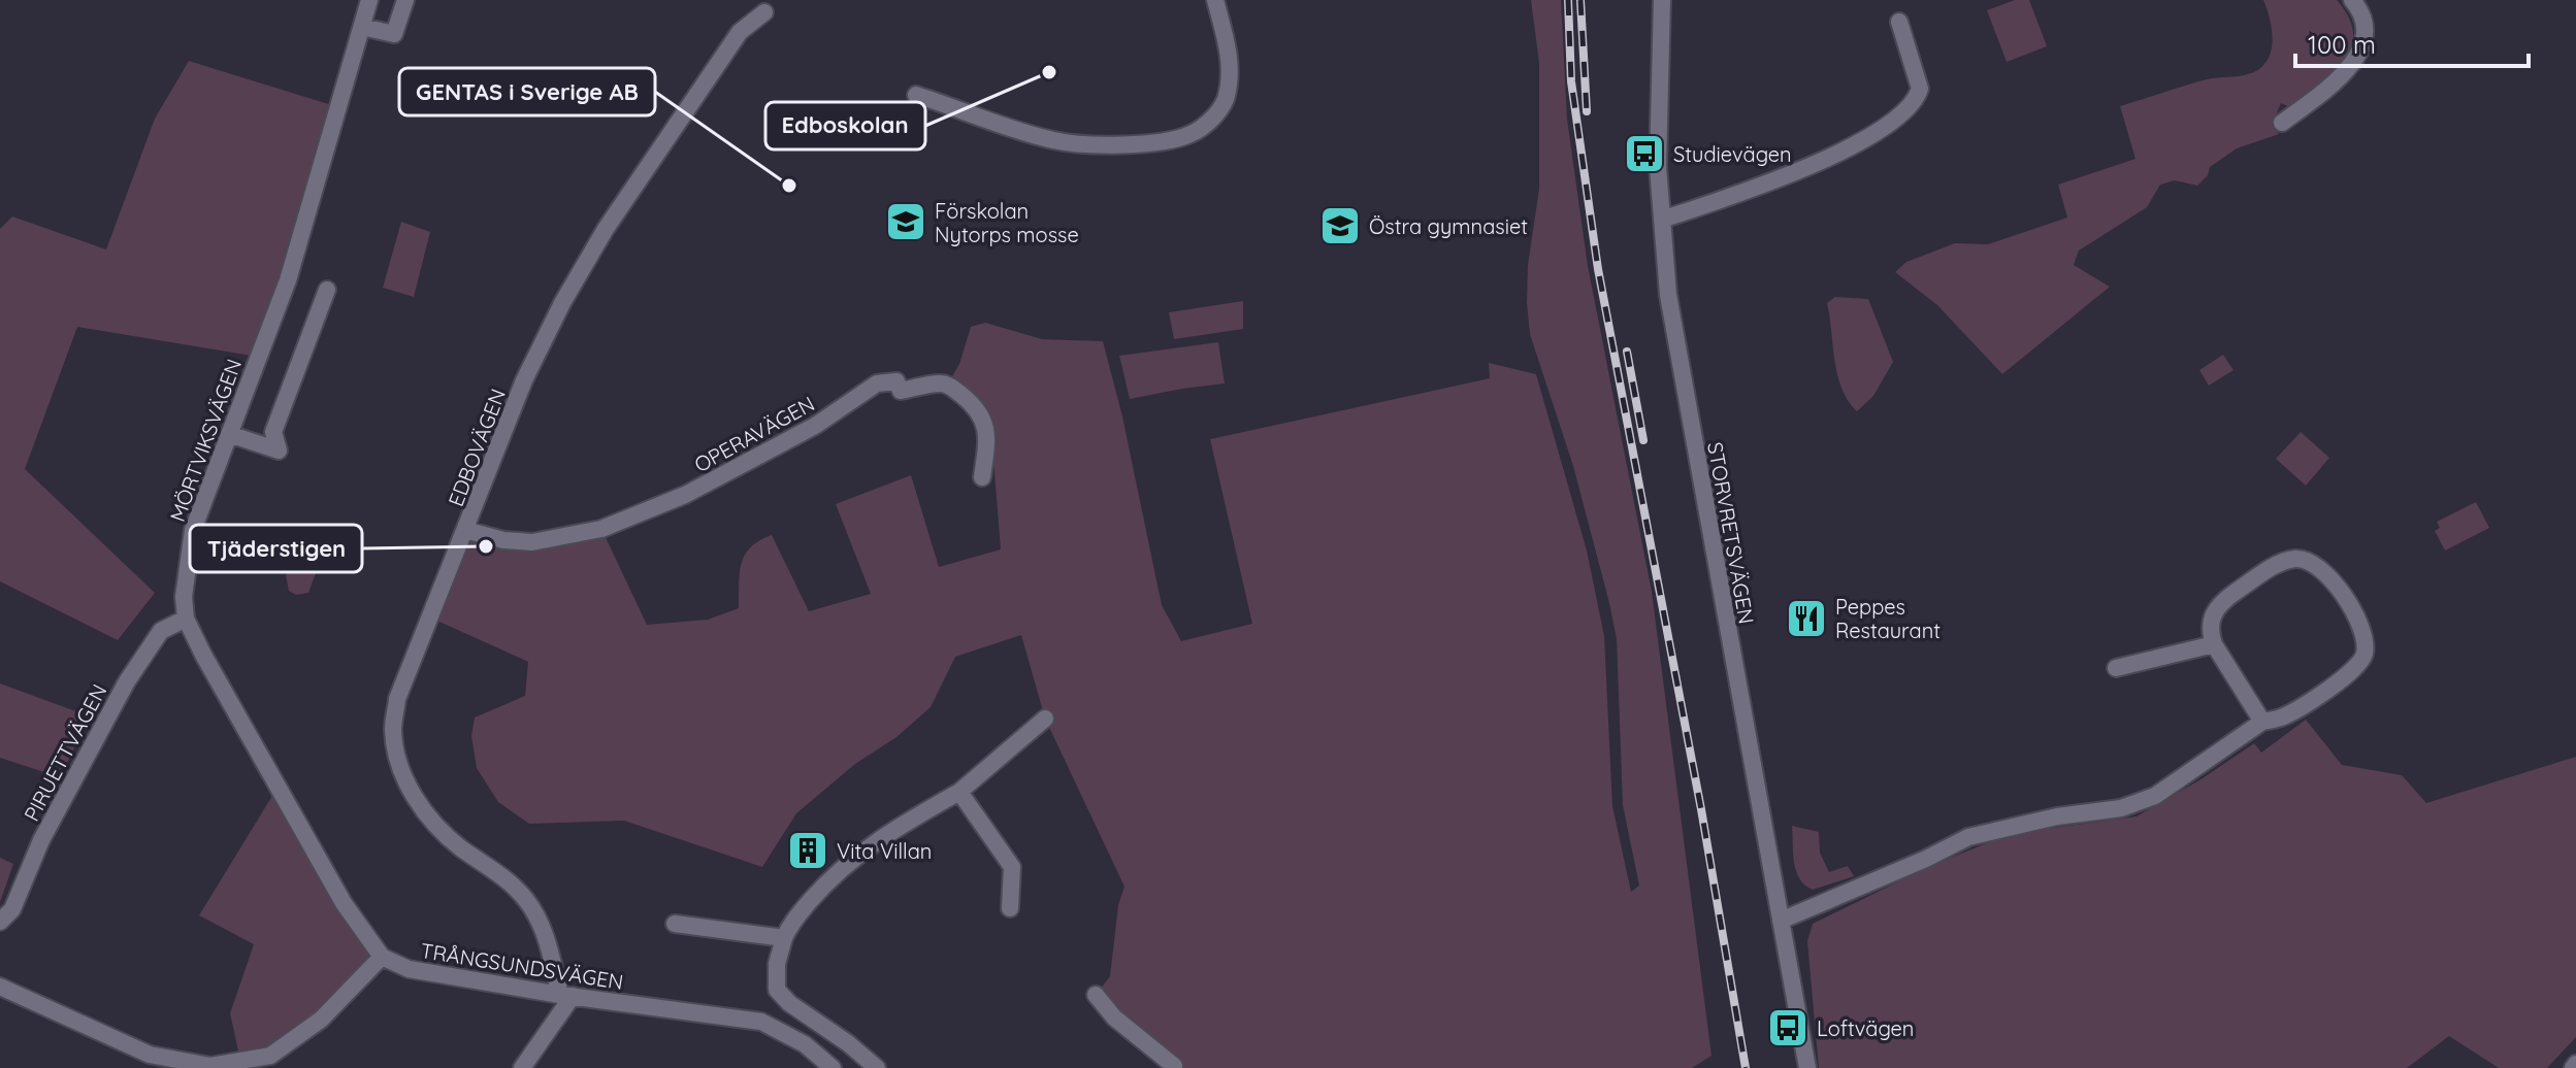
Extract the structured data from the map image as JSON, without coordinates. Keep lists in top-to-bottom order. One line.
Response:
{"streets":{"street":["OPERAVÄGEN","MÖRTVIKSVÄGEN","EDBOVÄGEN","STORVRETSVÄGEN","PIRUETTVÄGEN","TRÅNGSUNDSVÄGEN"]},"crossings":[["OPERAVÄGEN","EDBOVÄGEN"],["MÖRTVIKSVÄGEN","PIRUETTVÄGEN"],["MÖRTVIKSVÄGEN","TRÅNGSUNDSVÄGEN"],["EDBOVÄGEN","TRÅNGSUNDSVÄGEN"]],"places":{"other":["Edboskolan","GENTAS i Sverige AB","Tjäderstigen"],"bus stop":["Studievägen","Loftvägen"],"school or university":["Förskolan Nytorps mosse","Östra gymnasiet"],"restaurant":["Peppes Restaurant"],"building":["Vita Villan"]},"scale_bar":"100 m"}
